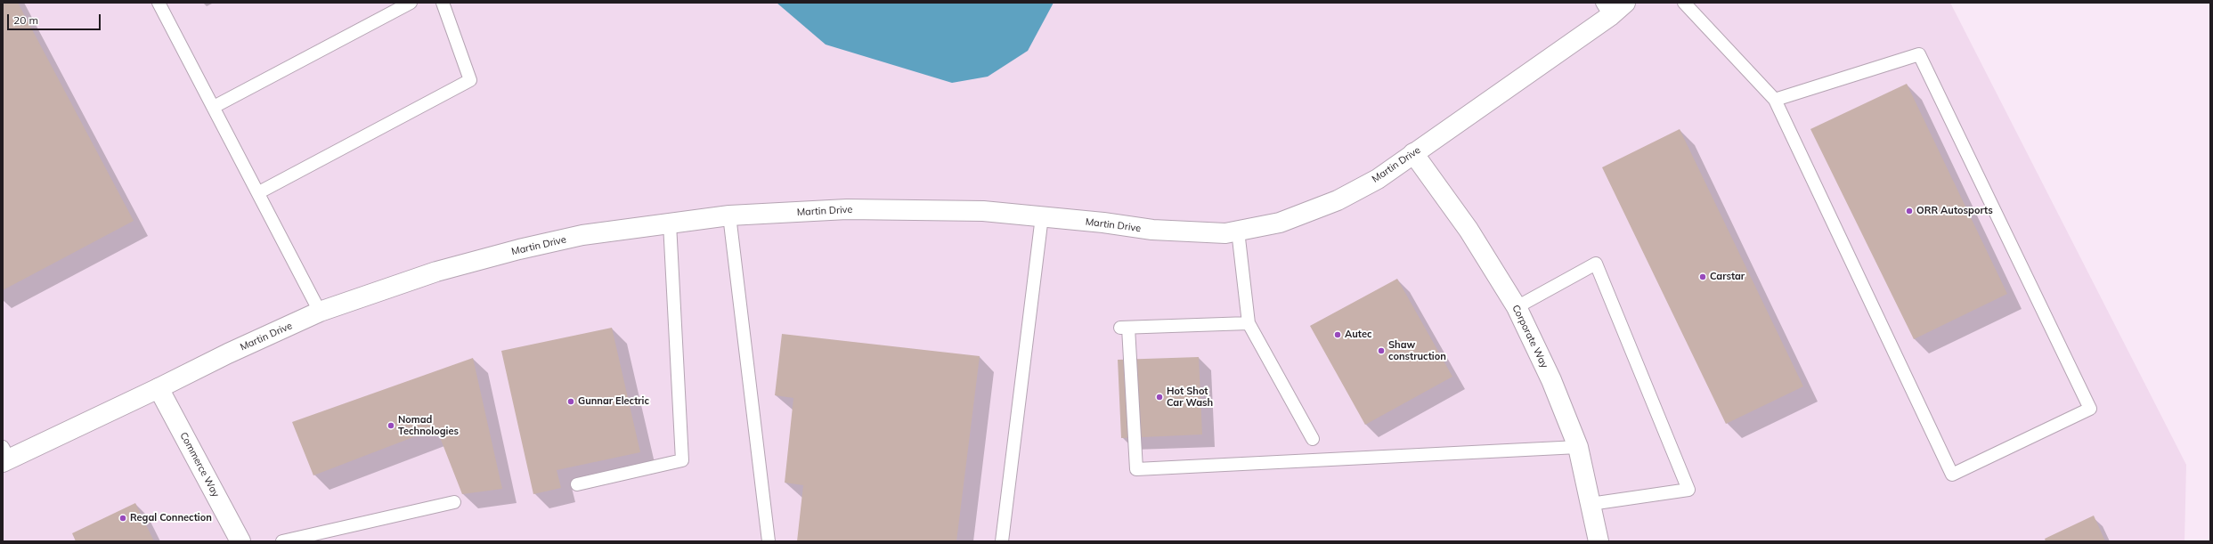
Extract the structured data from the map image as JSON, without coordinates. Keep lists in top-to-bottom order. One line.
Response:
{"streets":{"street":["Martin Drive","Corporate Way","Commerce Way"]},"crossings":[["Martin Drive","Corporate Way"],["Martin Drive","Commerce Way"]],"places":["ORR Autosports","Carstar","Autec","Shaw construction","Hot Shot Car Wash","Gunnar Electric","Nomad Technologies","Regal Connection"],"scale_bar":"20 m"}
